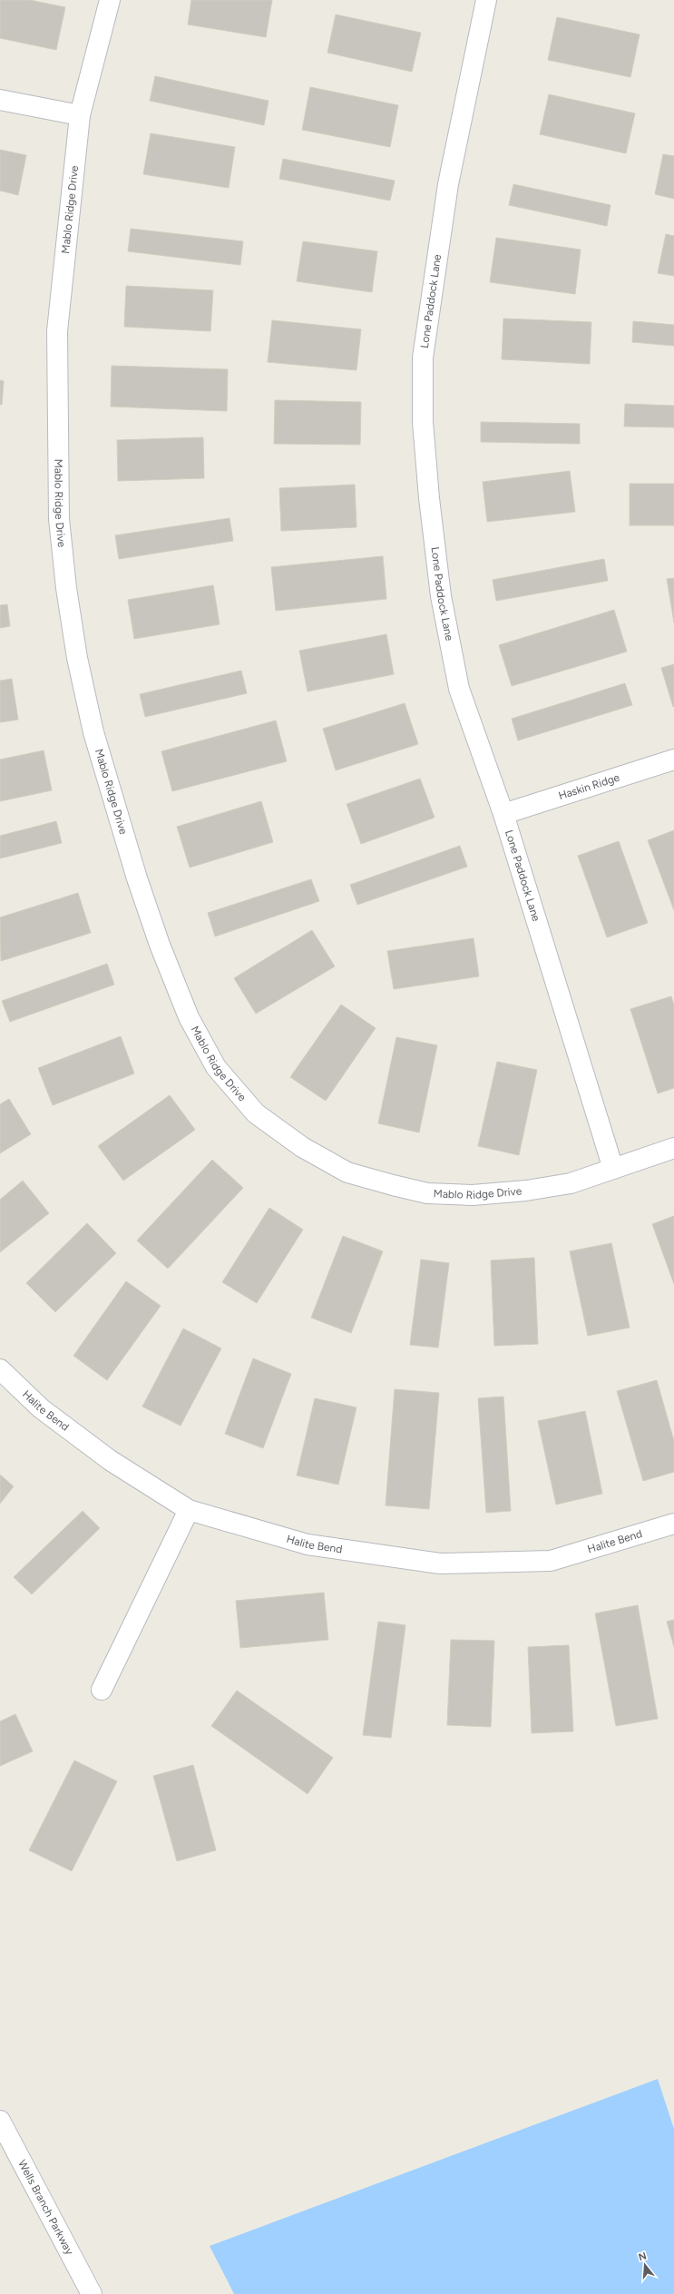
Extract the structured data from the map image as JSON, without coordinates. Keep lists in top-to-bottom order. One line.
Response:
{"streets":{"street":["Mablo Ridge Drive","Lone Paddock Lane","Haskin Ridge","Halite Bend","Wells Branch Parkway"]},"crossings":[["Mablo Ridge Drive","Lone Paddock Lane"],["Lone Paddock Lane","Haskin Ridge"]],"north":"top"}
